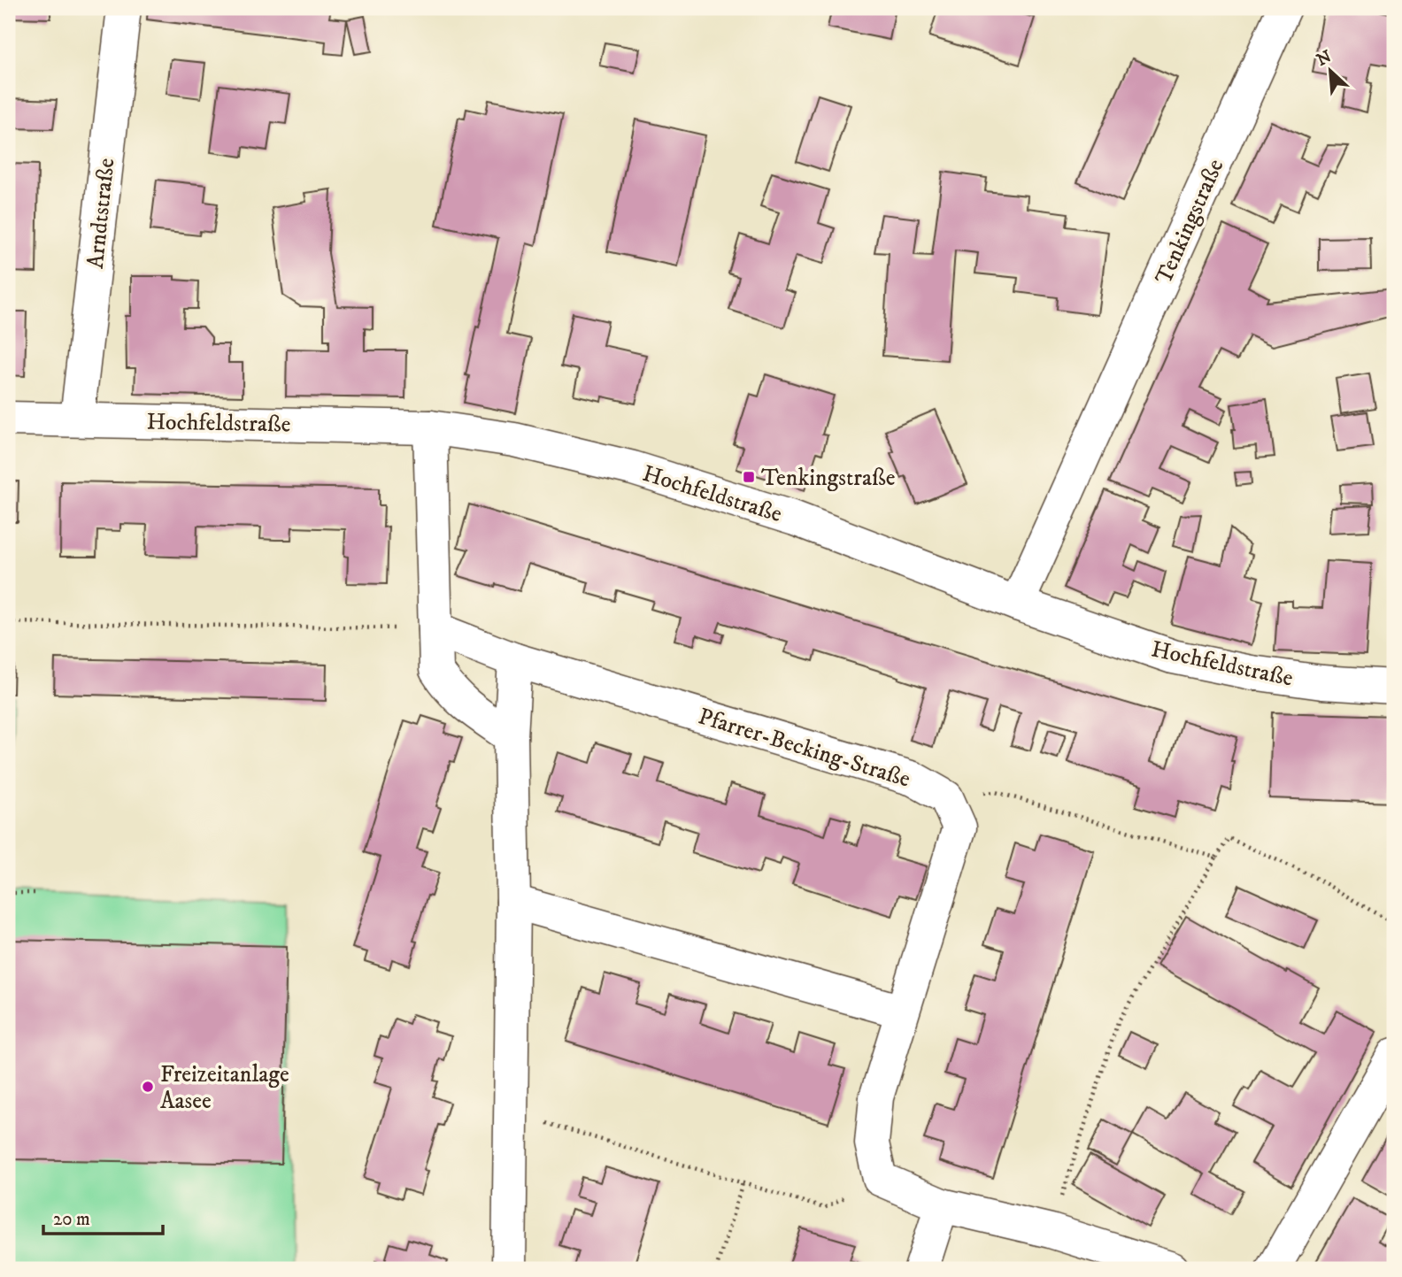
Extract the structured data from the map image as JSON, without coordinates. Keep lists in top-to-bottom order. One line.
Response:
{"streets":{"street":["Arndtstraße","Tenkingstraße","Hochfeldstraße","Pfarrer-Becking-Straße"]},"crossings":[["Arndtstraße","Hochfeldstraße"],["Tenkingstraße","Hochfeldstraße"]],"places":{"transit":["Tenkingstraße"],"other":["Freizeitanlage Aasee"]},"scale_bar":"20 m","north":"top left"}
